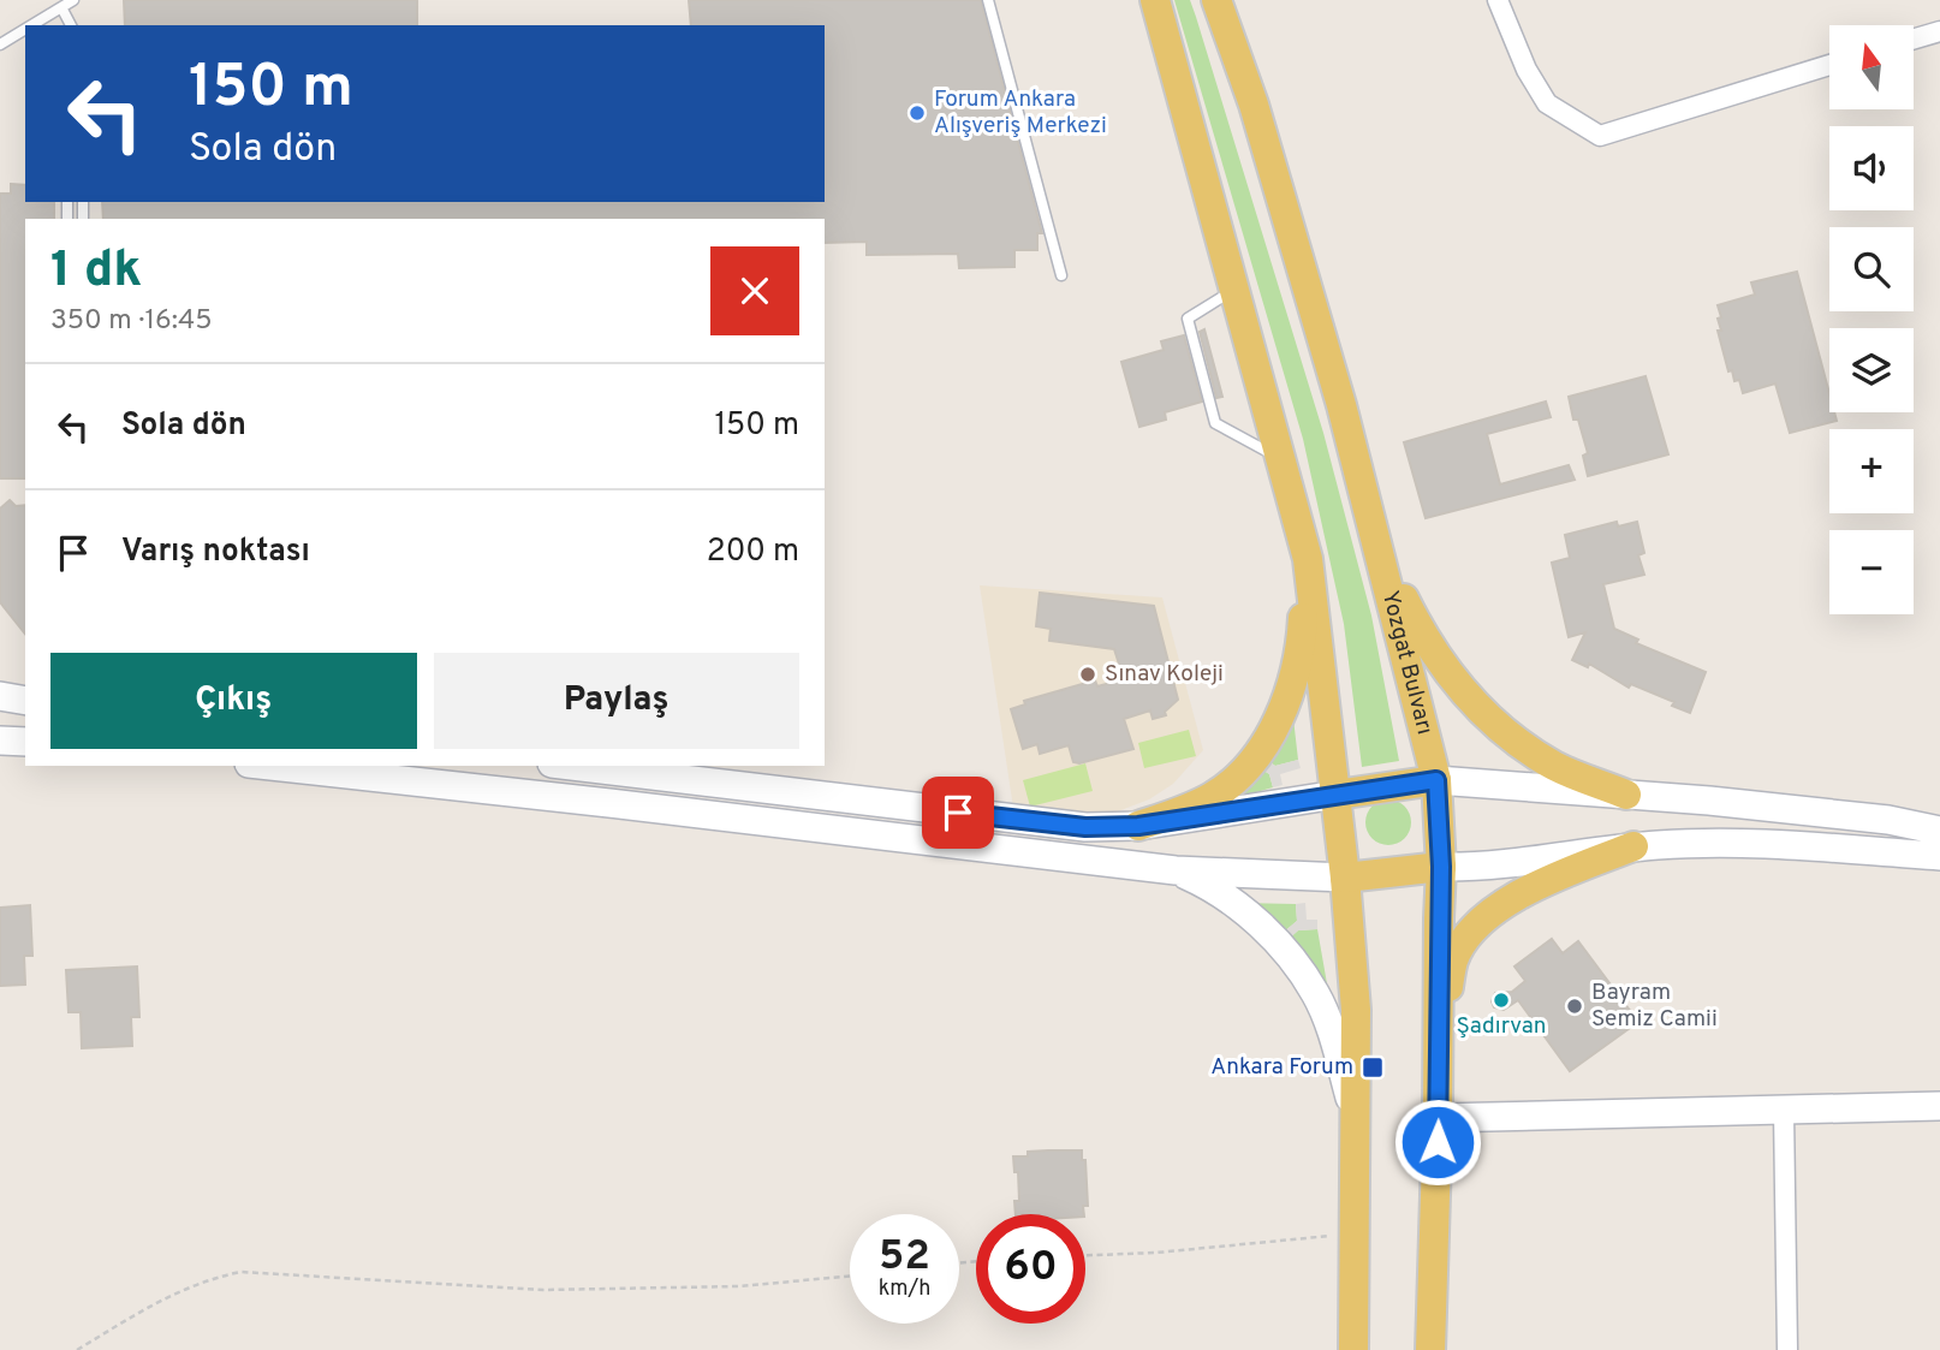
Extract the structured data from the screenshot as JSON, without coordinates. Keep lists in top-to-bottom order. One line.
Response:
{"streets":{"main road":["Yozgat Bulvarı"]},"places":{"other":["Forum Ankara Alışveriş Merkezi","Sınav Koleji","Şadırvan","Bayram Semiz Camii"],"transit":["Ankara Forum"]},"north":"top","page":{"map_buttons":["+","−"],"turn":["150 m","Sola dön"],"heading":["1 dk","350 m · 16:45"],"list":[{"name":"Sola dön","value":"150 m"},{"name":"Varış noktası","value":"200 m"}],"buttons":["Çıkış","Paylaş"],"speed":"52 km/h","limit":"60"}}
